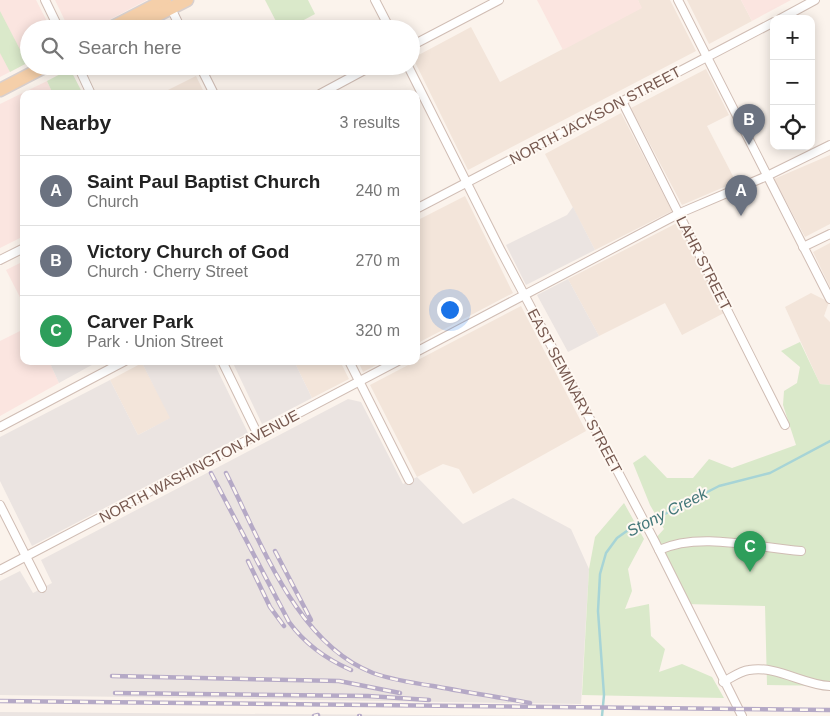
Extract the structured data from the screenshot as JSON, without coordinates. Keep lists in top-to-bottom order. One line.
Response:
{"streets":{"street":["NORTH JACKSON STREET","LAHR STREET","EAST SEMINARY STREET","NORTH WASHINGTON AVENUE"]},"crossings":[["NORTH JACKSON STREET","LAHR STREET"],["NORTH JACKSON STREET","EAST SEMINARY STREET"]],"water":["Stony Creek"],"page":{"map_buttons":["+","−"],"search":"Search here","heading":["Nearby","3 results"],"pins":["B","A","C"],"list":[{"mark":"A","name":"Saint Paul Baptist Church","note":"Church","value":"240 m"},{"mark":"B","name":"Victory Church of God","note":"Church · Cherry Street","value":"270 m"},{"mark":"C","name":"Carver Park","note":"Park · Union Street","value":"320 m"}]}}
